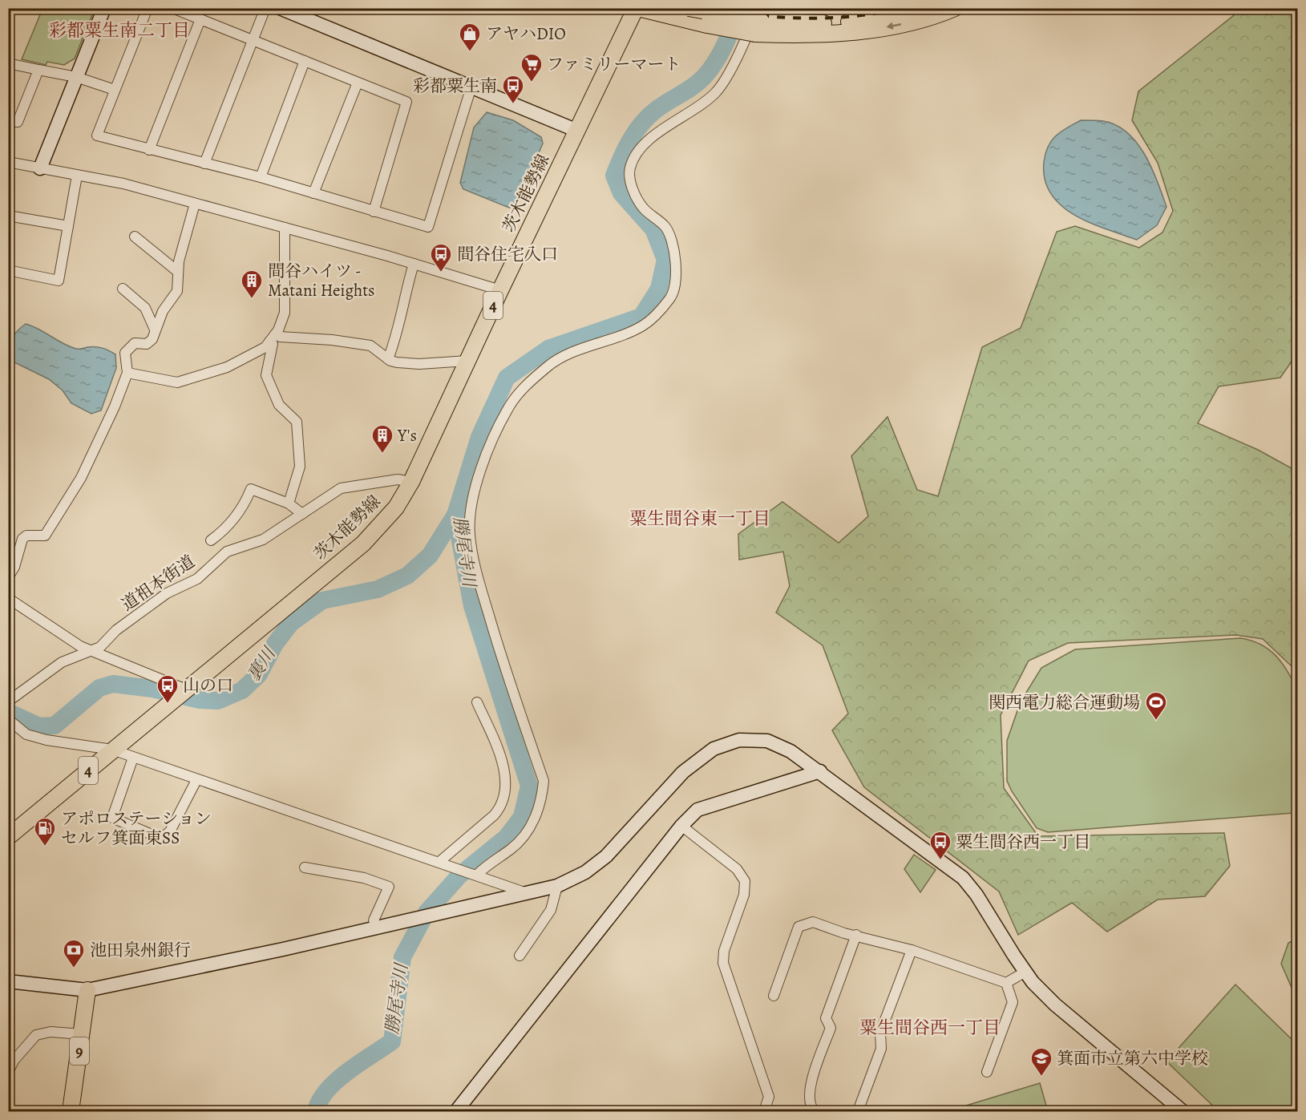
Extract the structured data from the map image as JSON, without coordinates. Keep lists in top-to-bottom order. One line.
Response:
{"streets":{"main road":["茨木能勢線","4","9"],"street":["道祖本街道"]},"crossings":[["茨木能勢線","道祖本街道"]],"districts":["彩都粟生南二丁目","粟生間谷東一丁目","粟生間谷西一丁目"],"water":["勝尾寺川","裏川"],"places":{"shop":["アヤハDIO"],"supermarket":["ファミリーマート"],"bus stop":["彩都粟生南","間谷住宅入口","山の口","粟生間谷西一丁目"],"building":["間谷ハイツ - Matani Heights","Y's"],"sports":["関西電力総合運動場"],"fuel station":["アポロステーション セルフ箕面東SS"],"bank":["池田泉州銀行"],"school or university":["箕面市立第六中学校"]}}
